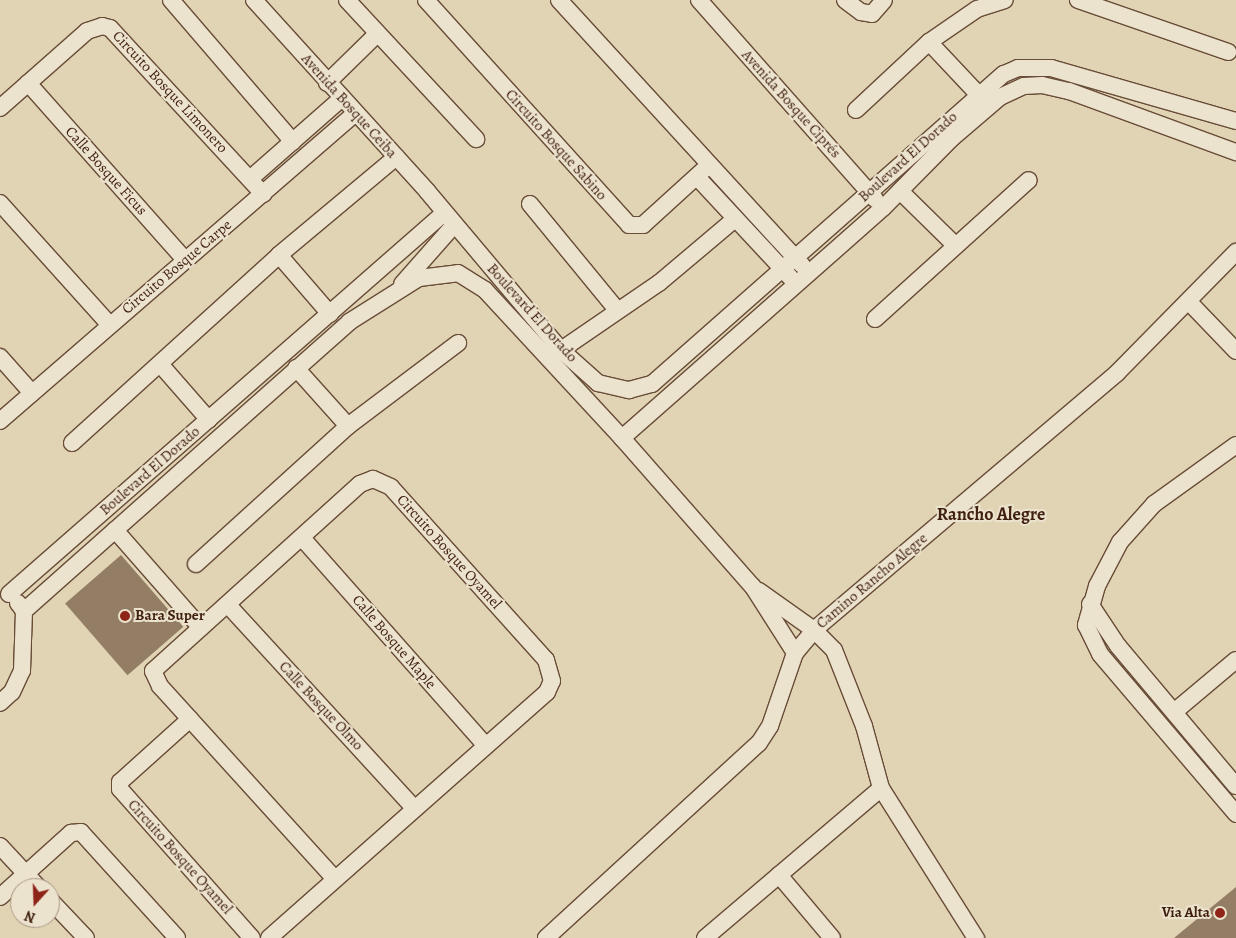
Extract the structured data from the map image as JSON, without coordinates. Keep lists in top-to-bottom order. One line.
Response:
{"streets":{"street":["Circuito Bosque Limonero","Avenida Bosque Ciprés","Avenida Bosque Ceiba","Circuito Bosque Sabino","Boulevard El Dorado","Calle Bosque Ficus","Circuito Bosque Carpe","Circuito Bosque Oyamel","Camino Rancho Alegre","Calle Bosque Maple","Calle Bosque Olmo"]},"crossings":[["Circuito Bosque Limonero","Calle Bosque Ficus"],["Circuito Bosque Limonero","Circuito Bosque Carpe"],["Avenida Bosque Ciprés","Boulevard El Dorado"],["Avenida Bosque Ceiba","Boulevard El Dorado"],["Avenida Bosque Ceiba","Circuito Bosque Carpe"],["Boulevard El Dorado","Camino Rancho Alegre"],["Calle Bosque Ficus","Circuito Bosque Carpe"],["Circuito Bosque Oyamel","Calle Bosque Maple"],["Circuito Bosque Oyamel","Calle Bosque Olmo"]],"districts":["Rancho Alegre"],"places":["Bara Super","Via Alta"],"north":"bottom"}
